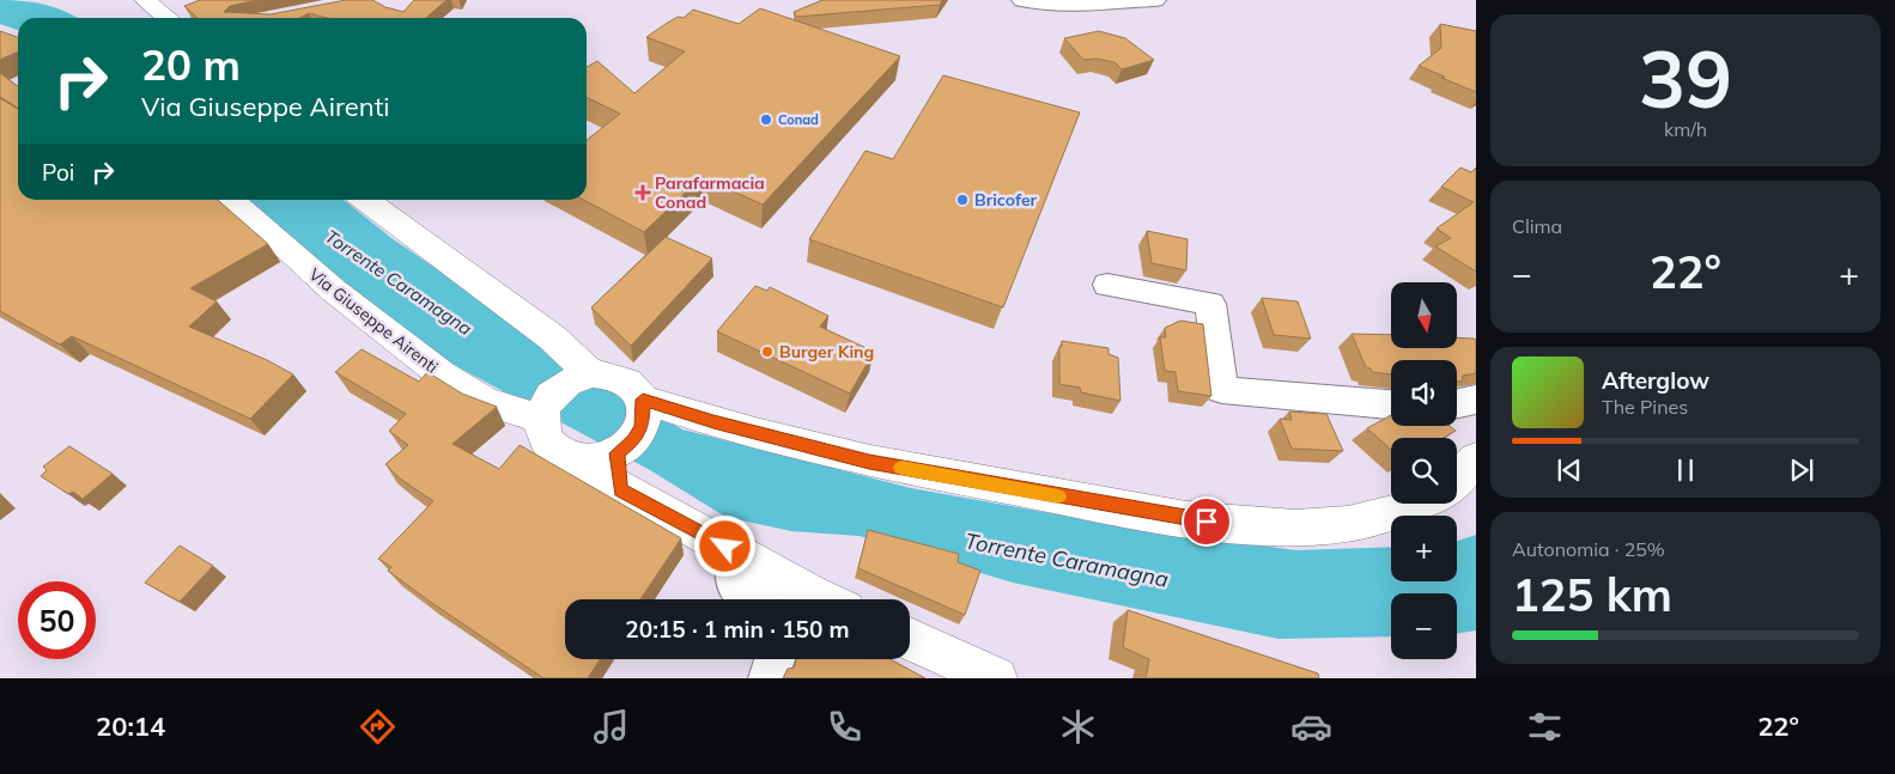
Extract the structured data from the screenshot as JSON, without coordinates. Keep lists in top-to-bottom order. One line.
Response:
{"streets":{"main road":["Via Giuseppe Airenti"]},"water":["Torrente Caramagna"],"places":{"other":["Conad","Bricofer","Burger King"],"health":["Parafarmacia Conad"]},"north":"bottom","page":{"tile":[["39","km/h"],"Clima",["Autonomia · 25%","125 km"]],"turn":["20 m","Via Giuseppe Airenti"],"then":"Poi","heat":["−","22°","+"],"map_buttons":["+","−"],"song":["Afterglow","The Pines"],"limit":"50","trip":"20:15 · 1 min · 150 m","tabs":["20:14","22°"]}}
